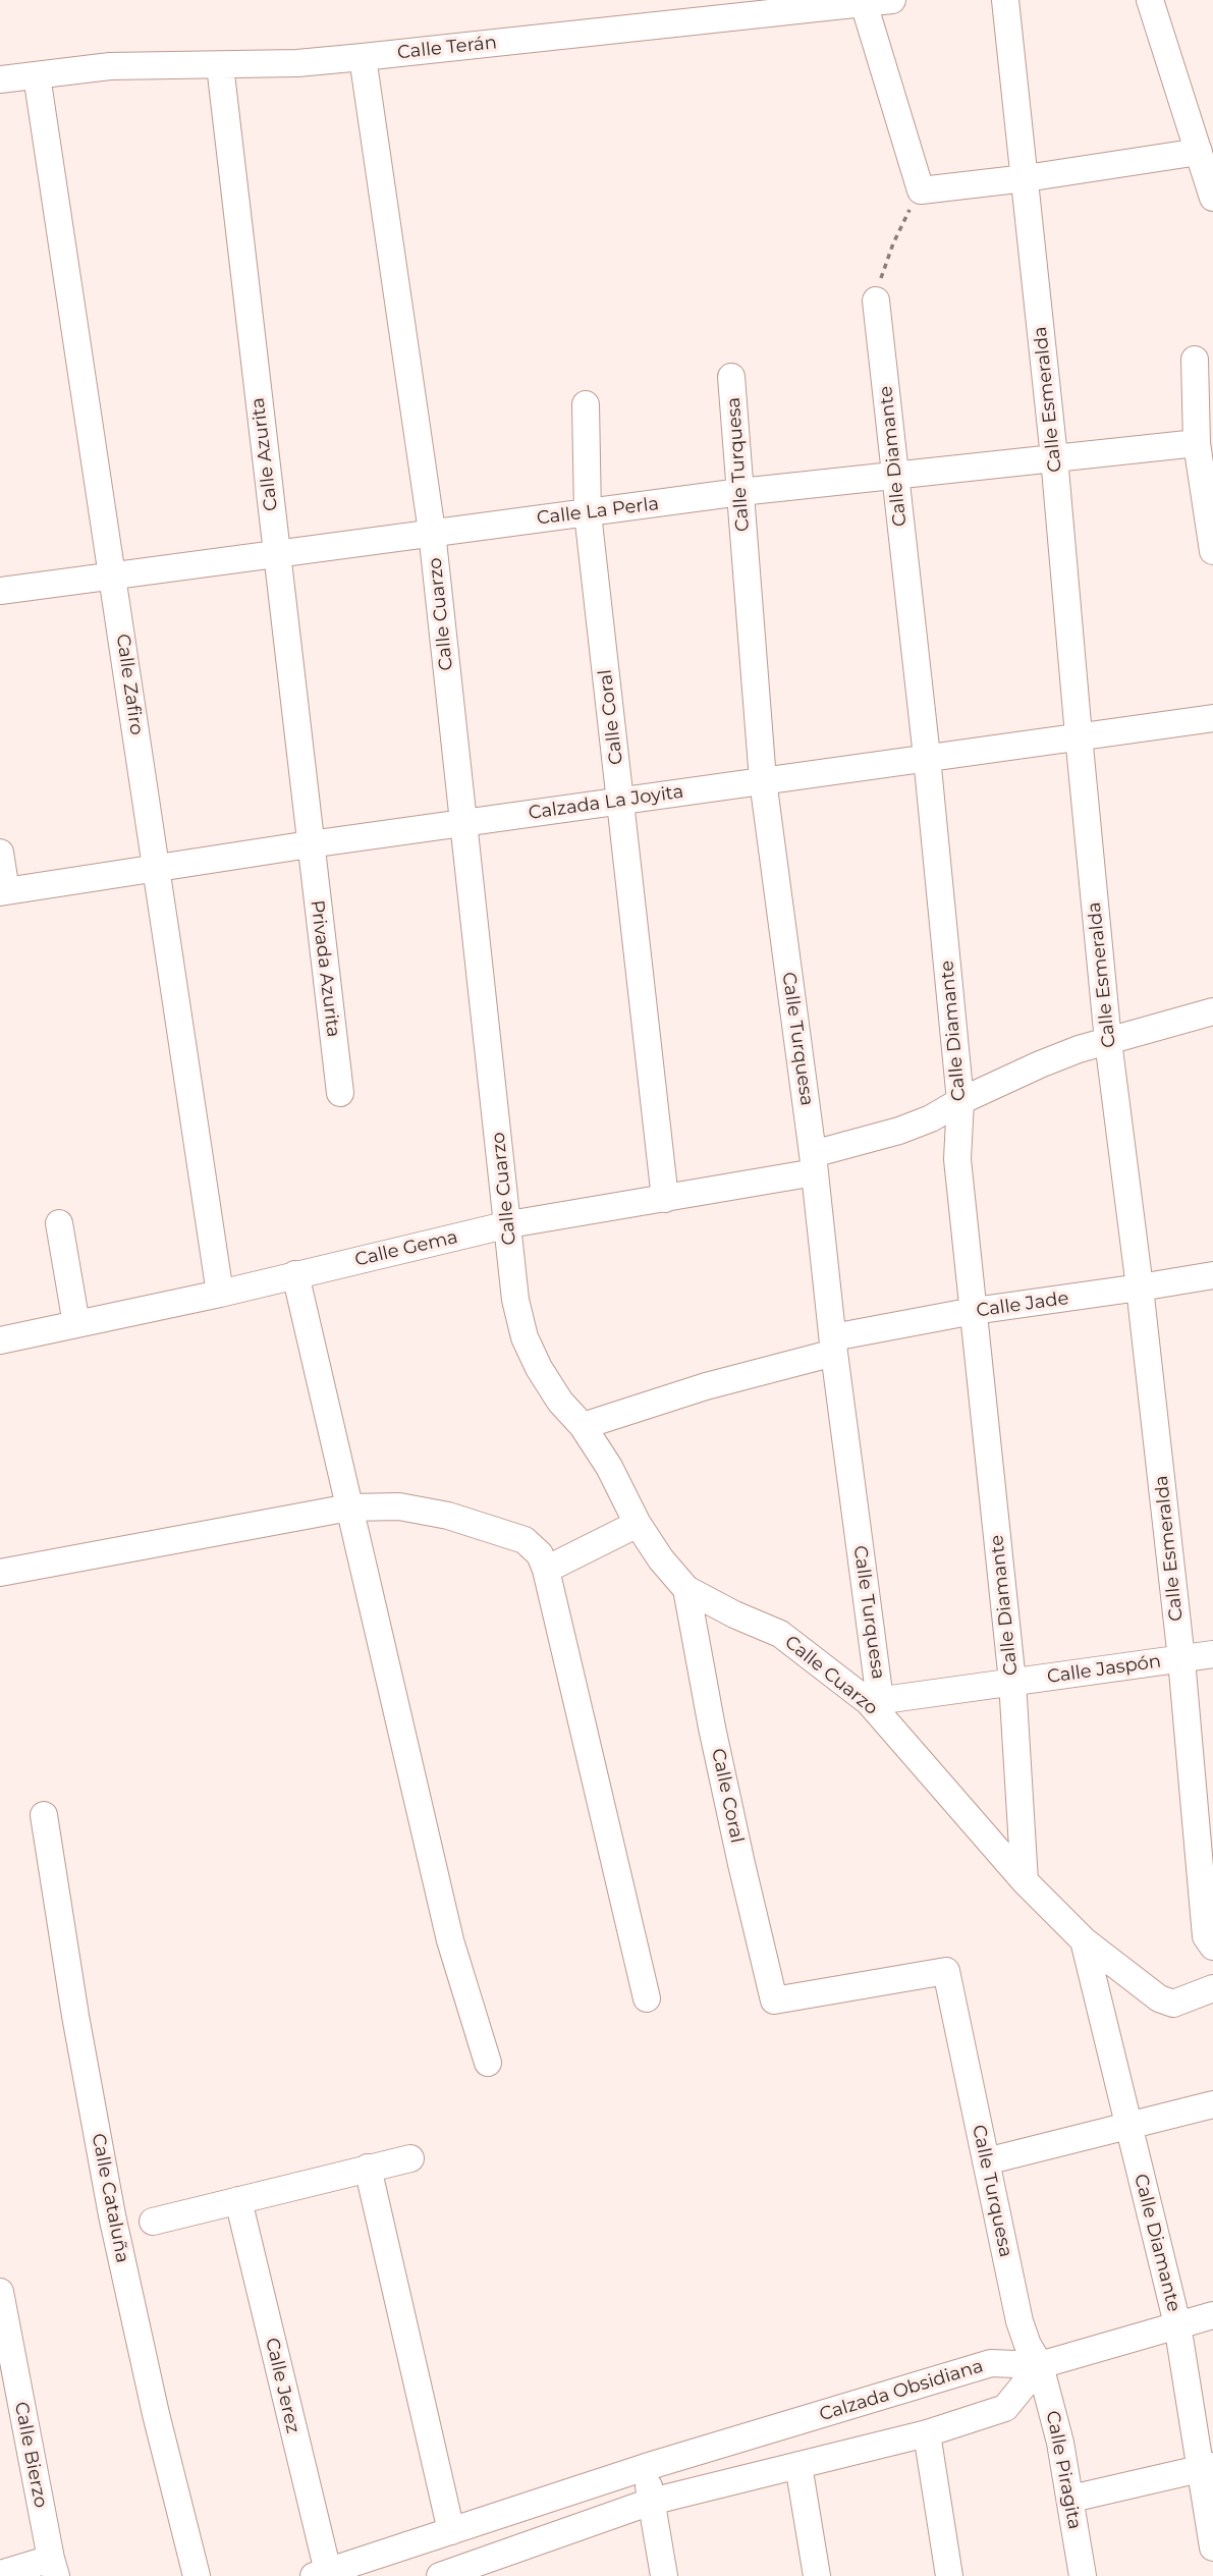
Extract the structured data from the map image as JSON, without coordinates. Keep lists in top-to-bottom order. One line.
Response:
{"streets":{"street":["Calle Terán","Calle Esmeralda","Calle Azurita","Calle Diamante","Calle Turquesa","Calle La Perla","Calle Cuarzo","Calle Zafiro","Calle Coral","Calzada La Joyita","Privada Azurita","Calle Gema","Calle Jade","Calle Jaspón","Calle Cataluña","Calle Jerez","Calzada Obsidiana","Calle Bierzo","Calle Piragita"]},"crossings":[["Calle Terán","Calle Azurita"],["Calle Terán","Calle Cuarzo"],["Calle Terán","Calle Zafiro"],["Calle Esmeralda","Calle La Perla"],["Calle Esmeralda","Calzada La Joyita"],["Calle Esmeralda","Calle Gema"],["Calle Esmeralda","Calle Jade"],["Calle Esmeralda","Calle Jaspón"],["Calle Azurita","Calle La Perla"],["Calle Azurita","Calzada La Joyita"],["Calle Azurita","Privada Azurita"],["Calle Diamante","Calle La Perla"],["Calle Diamante","Calle Cuarzo"],["Calle Diamante","Calzada La Joyita"],["Calle Diamante","Calle Gema"],["Calle Diamante","Calle Jade"],["Calle Diamante","Calle Jaspón"],["Calle Turquesa","Calle La Perla"],["Calle Turquesa","Calle Cuarzo"],["Calle Turquesa","Calle Coral"],["Calle Turquesa","Calzada La Joyita"],["Calle Turquesa","Calle Gema"],["Calle Turquesa","Calle Jade"],["Calle Turquesa","Calle Jaspón"],["Calle Turquesa","Calzada Obsidiana"],["Calle Turquesa","Calle Piragita"],["Calle La Perla","Calle Cuarzo"],["Calle La Perla","Calle Zafiro"],["Calle La Perla","Calle Coral"],["Calle Cuarzo","Calle Coral"],["Calle Cuarzo","Calzada La Joyita"],["Calle Cuarzo","Calle Gema"],["Calle Cuarzo","Calle Jade"],["Calle Cuarzo","Calle Jaspón"],["Calle Zafiro","Calzada La Joyita"],["Calle Zafiro","Calle Gema"],["Calle Coral","Calzada La Joyita"],["Calle Coral","Calle Gema"],["Calzada La Joyita","Privada Azurita"],["Calle Jerez","Calzada Obsidiana"],["Calzada Obsidiana","Calle Piragita"]]}
